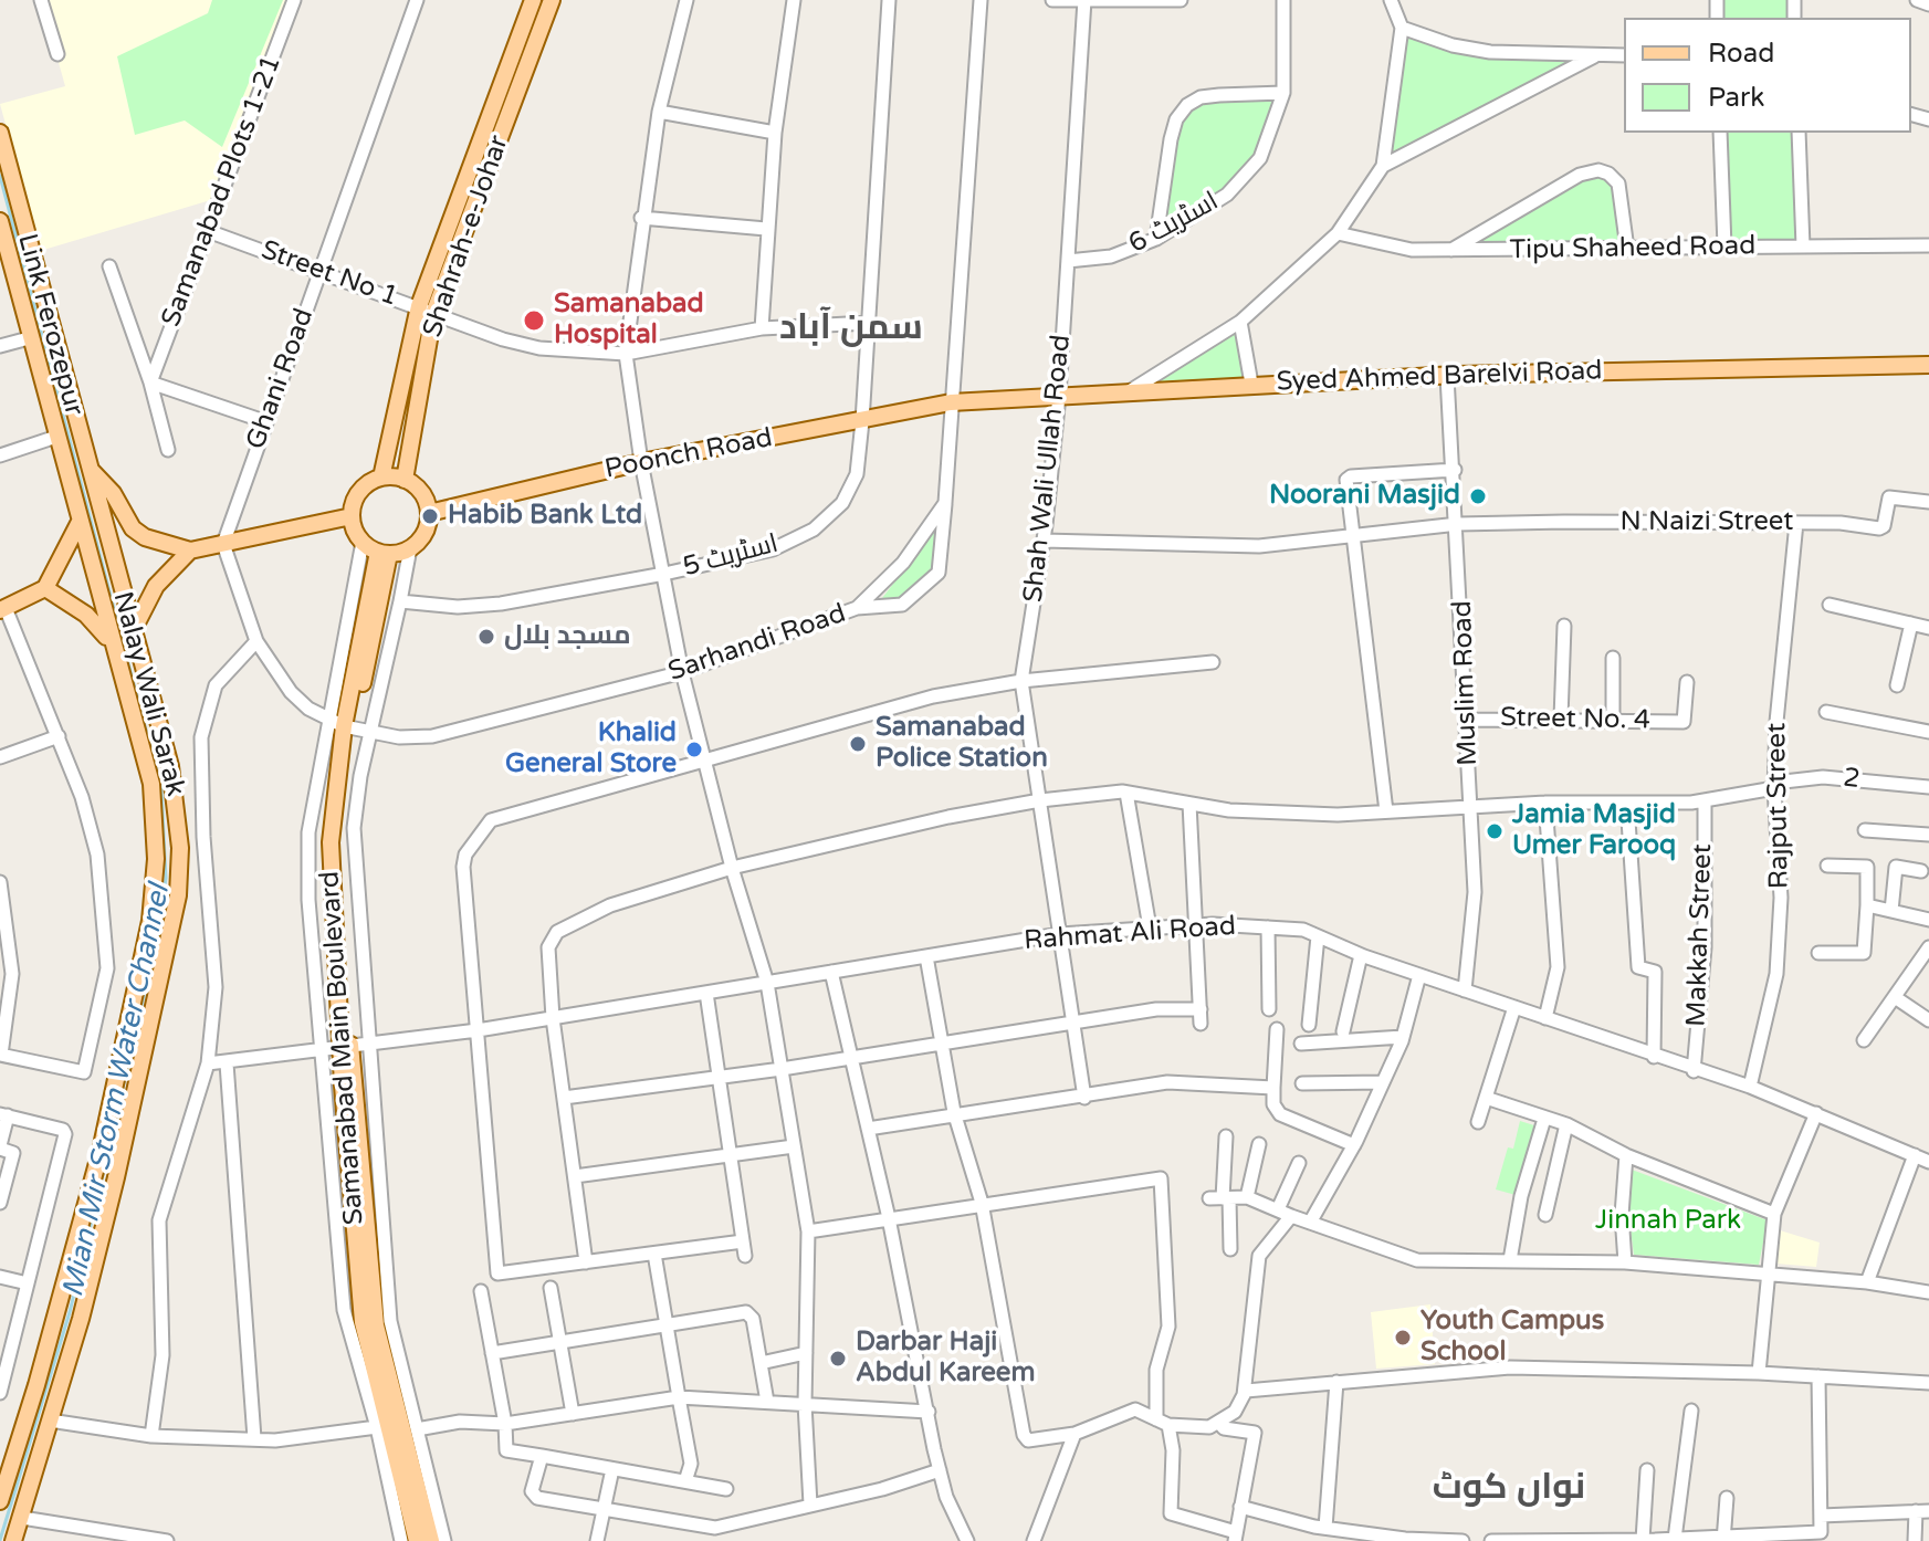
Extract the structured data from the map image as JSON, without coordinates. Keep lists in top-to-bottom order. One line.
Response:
{"streets":{"main road":["Shahrah-e-Johar","Link Ferozepur","Syed Ahmed Barelvi Road","Poonch Road","Nalay Wali Sarak","Samanabad Main Boulevard"],"street":["Samanabad Plots 1-21","اسٹریٹ 6","Tipu Shaheed Road","Street No 1","Ghani Road","Shah Wali Ullah Road","N Naizi Street","اسٹریٹ 5","Sarhandi Road","Muslim Road","Street No. 4","2","Rajput Street","Rahmat Ali Road","Makkah Street"]},"crossings":[["Samanabad Plots 1-21","Street No 1"],["اسٹریٹ 6","Shah Wali Ullah Road"],["Shahrah-e-Johar","Street No 1"],["Shahrah-e-Johar","Poonch Road"],["Shahrah-e-Johar","Samanabad Main Boulevard"],["Street No 1","Ghani Road"],["Street No 1","اسٹریٹ 5"],["Link Ferozepur","Nalay Wali Sarak"],["Syed Ahmed Barelvi Road","Poonch Road"],["Syed Ahmed Barelvi Road","Shah Wali Ullah Road"],["Syed Ahmed Barelvi Road","Muslim Road"],["Poonch Road","اسٹریٹ 5"],["Poonch Road","Samanabad Main Boulevard"],["Shah Wali Ullah Road","N Naizi Street"],["Shah Wali Ullah Road","2"],["Shah Wali Ullah Road","Rahmat Ali Road"],["N Naizi Street","Muslim Road"],["N Naizi Street","Rajput Street"],["Sarhandi Road","Samanabad Main Boulevard"],["Muslim Road","Street No. 4"],["Muslim Road","2"],["Muslim Road","Rahmat Ali Road"],["2","Rajput Street"],["2","Rahmat Ali Road"],["2","Makkah Street"],["Rajput Street","Rahmat Ali Road"],["Rahmat Ali Road","Makkah Street"],["Rahmat Ali Road","Samanabad Main Boulevard"]],"districts":["سمن آباد","نواں کوٹ"],"water":["Mian Mir Storm Water Channel"],"parks":["Jinnah Park"],"places":["Samanabad Hospital","Noorani Masjid","Habib Bank Ltd","مسجد بلال","Samanabad Police Station","Khalid General Store","Jamia Masjid Umer Farooq","Youth Campus School","Darbar Haji Abdul Kareem"],"legend":["Road","Park"]}
